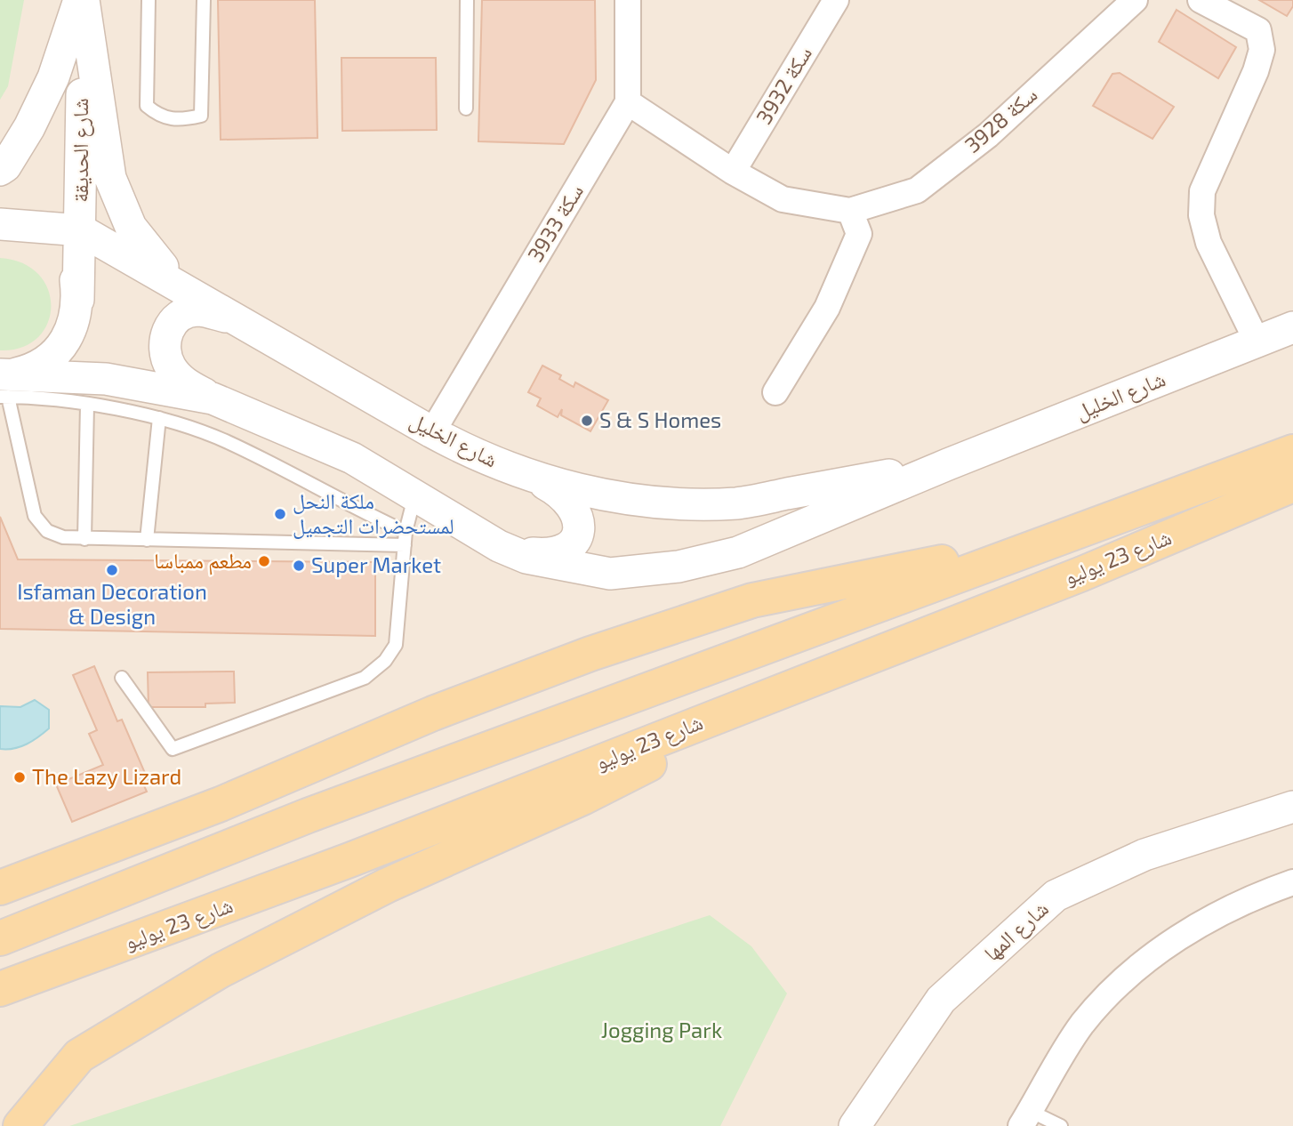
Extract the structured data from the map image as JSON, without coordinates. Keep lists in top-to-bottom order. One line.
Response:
{"streets":{"main road":["شارع 23 يوليو"],"street":["سكة 3932","سكة 3928","شارع الحديقة","سكة 3933","شارع الخليل","شارع المها"]},"crossings":[["سكة 3932","سكة 3928"],["سكة 3928","سكة 3933"],["شارع الحديقة","شارع الخليل"],["سكة 3933","شارع الخليل"]],"parks":["Jogging Park"],"places":["S & S Homes","ملكة النحل لمستحضرات التجميل","مطعم ممباسا","Super Market","Isfaman Decoration & Design","The Lazy Lizard"]}
